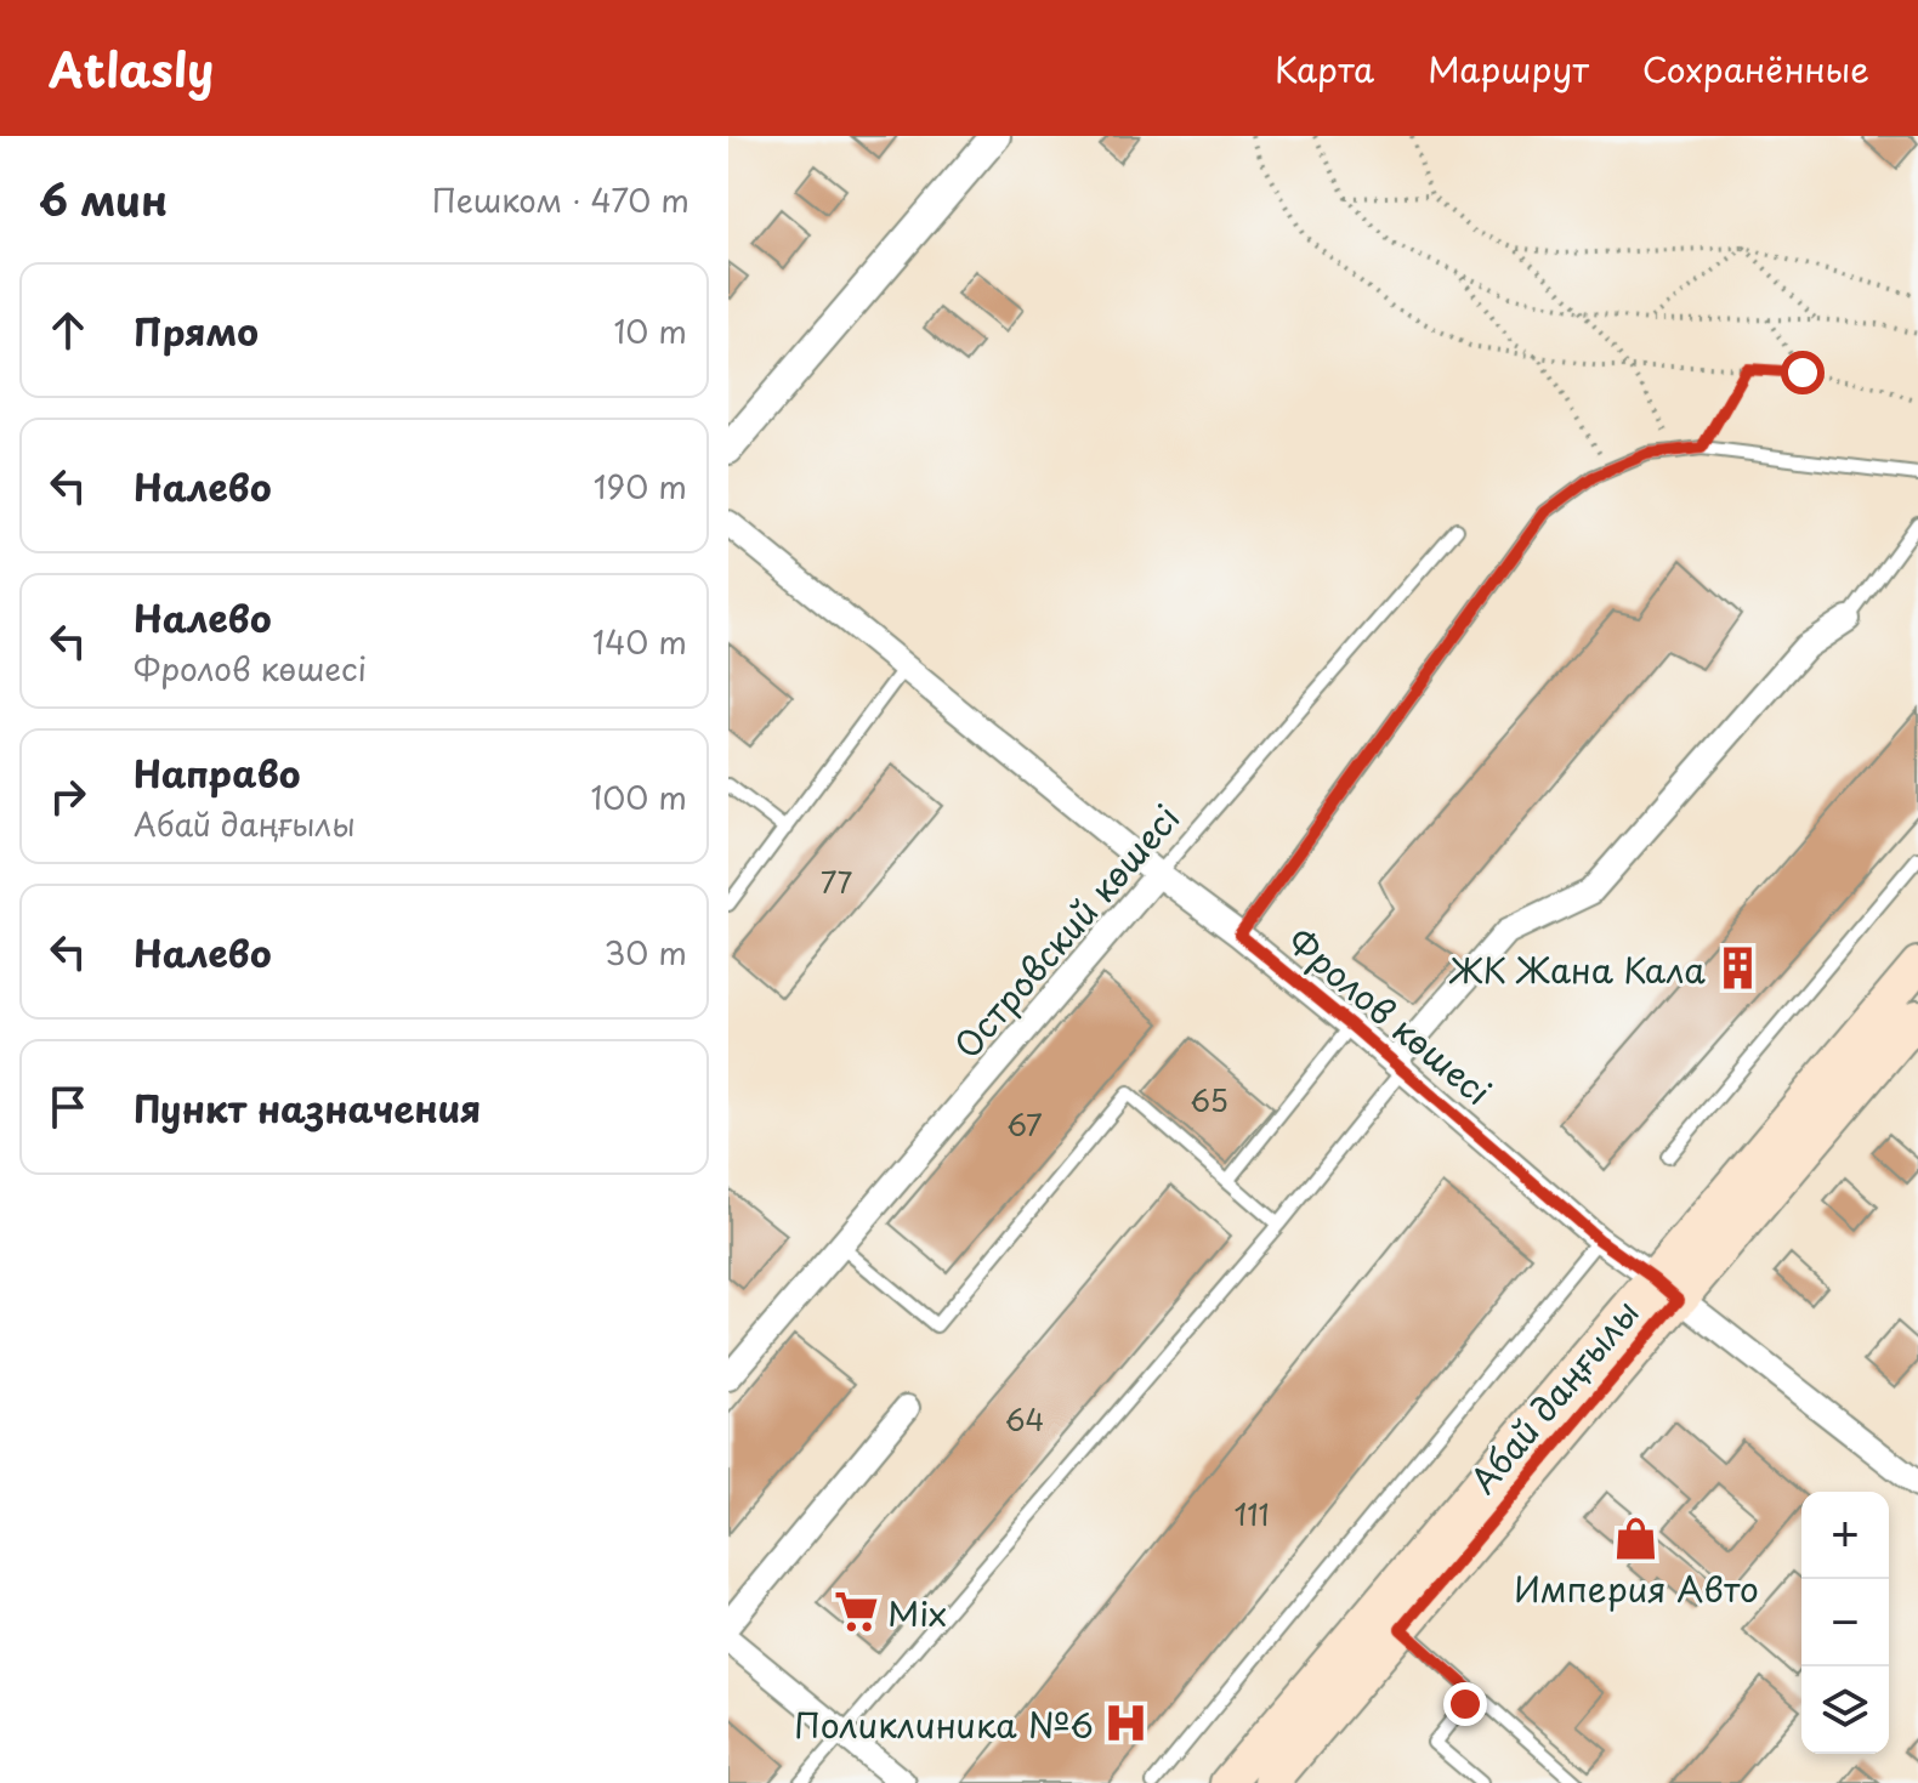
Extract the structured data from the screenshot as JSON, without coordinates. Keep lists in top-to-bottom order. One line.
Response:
{"streets":{"main road":["Абай даңғылы"],"street":["Островский көшесі","Фролов көшесі"]},"crossings":[["Островский көшесі","Фролов көшесі"],["Фролов көшесі","Абай даңғылы"]],"places":{"building":["ЖК Жана Кала"],"shop":["Империя Авто"],"supermarket":["Mix"],"hospital":["Поликлиника №6"]},"house_numbers":["77","65","67","64","111"],"page":{"header":"Atlasly","nav":["Карта","Маршрут","Сохранённые"],"heading":["6 мин","Пешком · 470 m"],"list":[["Прямо","10 m"],["Налево","190 m"],["Налево","Фролов көшесі","140 m"],["Направо","Абай даңғылы","100 m"],["Налево","30 m"],"Пункт назначения"],"map_buttons":["+","−"]}}
